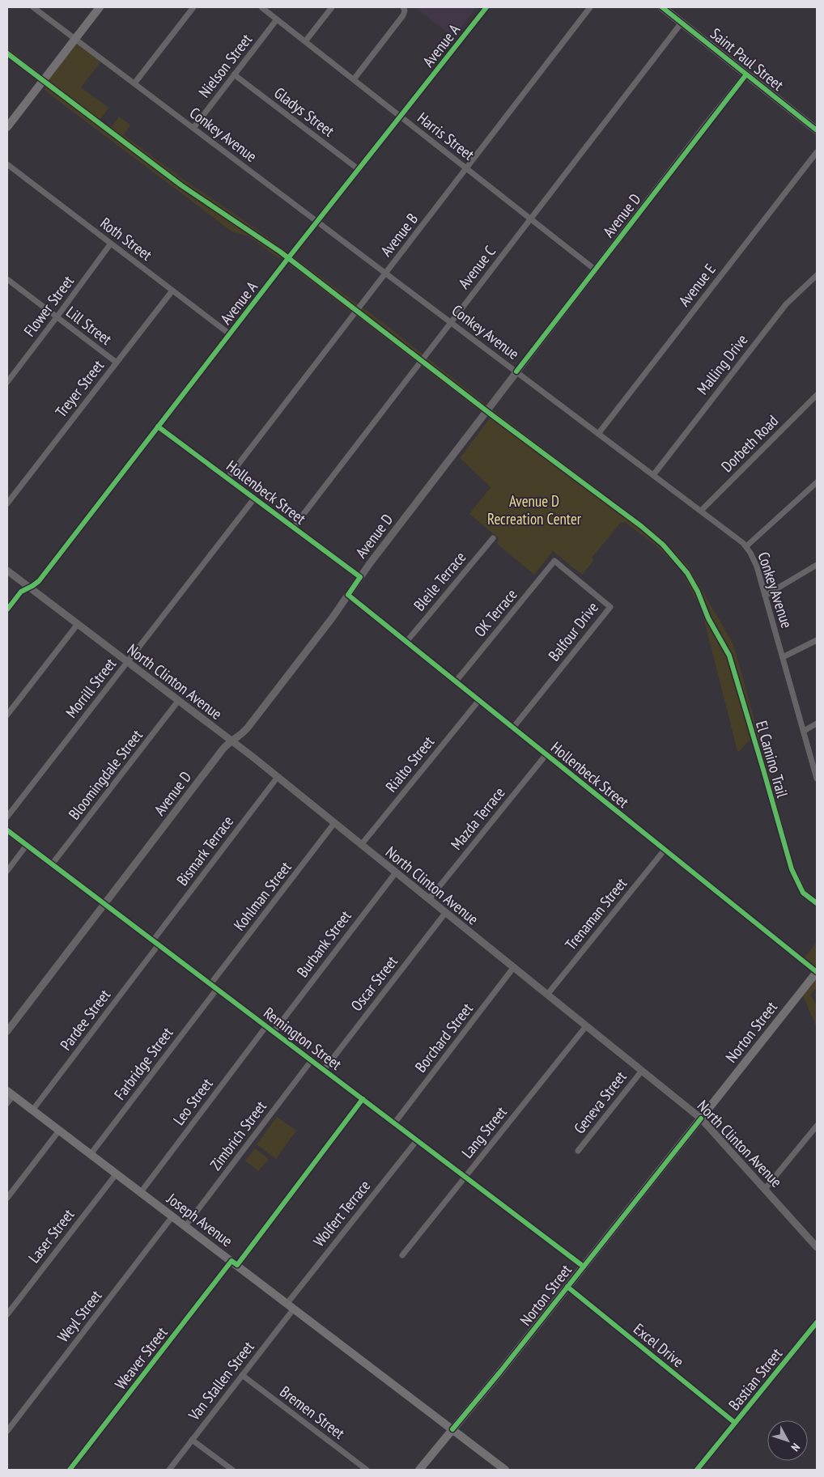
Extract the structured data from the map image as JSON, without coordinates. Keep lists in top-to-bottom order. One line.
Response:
{"streets":{"main road":["Saint Paul Street","Norton Street","Joseph Avenue"],"street":["Avenue A","Nielson Street","Gladys Street","Conkey Avenue","Harris Street","Avenue D","Avenue B","Roth Street","Avenue C","Avenue E","Flower Street","Lill Street","Malling Drive","Treyer Street","Dorbeth Road","Hollenbeck Street","Bleile Terrace","OK Terrace","Balfour Drive","North Clinton Avenue","Morrill Street","Rialto Street","Bloomingdale Street","Mazda Terrace","Bismark Terrace","Kohlman Street","Trenaman Street","Burbank Street","Oscar Street","Pardee Street","Borchard Street","Remington Street","Farbridge Street","Leo Street","Geneva Street","Lang Street","Zimbrich Street","Wolfert Terrace","Laser Street","Weyl Street","Excel Drive","Weaver Street","Bastian Street","Van Stallen Street","Bremen Street"],"cycle path":["El Camino Trail"]},"crossings":[["Avenue A","Gladys Street"],["Avenue A","Conkey Avenue"],["Avenue A","Harris Street"],["Avenue A","Roth Street"],["Avenue A","Hollenbeck Street"],["Avenue A","North Clinton Avenue"],["Saint Paul Street","Avenue D"],["Saint Paul Street","Avenue C"],["Nielson Street","Gladys Street"],["Nielson Street","Conkey Avenue"],["Nielson Street","Harris Street"],["Conkey Avenue","Avenue D"],["Conkey Avenue","Avenue B"],["Conkey Avenue","Avenue C"],["Conkey Avenue","Avenue E"],["Conkey Avenue","Malling Drive"],["Conkey Avenue","Dorbeth Road"],["Harris Street","Avenue D"],["Harris Street","Avenue B"],["Harris Street","Avenue C"],["Avenue D","Hollenbeck Street"],["Avenue D","North Clinton Avenue"],["Avenue D","Remington Street"],["Avenue B","Hollenbeck Street"],["Roth Street","Flower Street"],["Roth Street","Treyer Street"],["Avenue C","Hollenbeck Street"],["Flower Street","Lill Street"],["Lill Street","Treyer Street"],["Hollenbeck Street","Bleile Terrace"],["Hollenbeck Street","OK Terrace"],["Hollenbeck Street","Balfour Drive"],["Hollenbeck Street","Morrill Street"],["Hollenbeck Street","Rialto Street"],["Hollenbeck Street","Mazda Terrace"],["Hollenbeck Street","Trenaman Street"],["Hollenbeck Street","Norton Street"],["OK Terrace","Balfour Drive"],["North Clinton Avenue","Morrill Street"],["North Clinton Avenue","Rialto Street"],["North Clinton Avenue","Bloomingdale Street"],["North Clinton Avenue","Mazda Terrace"],["North Clinton Avenue","Bismark Terrace"],["North Clinton Avenue","Kohlman Street"],["North Clinton Avenue","Trenaman Street"],["North Clinton Avenue","Burbank Street"],["North Clinton Avenue","Oscar Street"],["North Clinton Avenue","Norton Street"],["North Clinton Avenue","Borchard Street"],["North Clinton Avenue","Geneva Street"],["North Clinton Avenue","Lang Street"],["Bloomingdale Street","Remington Street"],["Bismark Terrace","Remington Street"],["Kohlman Street","Remington Street"],["Burbank Street","Remington Street"],["Oscar Street","Remington Street"],["Pardee Street","Remington Street"],["Pardee Street","Joseph Avenue"],["Norton Street","Remington Street"],["Norton Street","Joseph Avenue"],["Norton Street","Excel Drive"],["Borchard Street","Remington Street"],["Remington Street","Farbridge Street"],["Remington Street","Leo Street"],["Remington Street","Lang Street"],["Remington Street","Zimbrich Street"],["Remington Street","Wolfert Terrace"],["Remington Street","Weaver Street"],["Farbridge Street","Joseph Avenue"],["Leo Street","Joseph Avenue"],["Zimbrich Street","Joseph Avenue"],["Wolfert Terrace","Joseph Avenue"],["Wolfert Terrace","Van Stallen Street"],["Joseph Avenue","Laser Street"],["Joseph Avenue","Weyl Street"],["Joseph Avenue","Weaver Street"],["Joseph Avenue","Van Stallen Street"],["Excel Drive","Bastian Street"],["Van Stallen Street","Bremen Street"]],"parks":["Avenue D Recreation Center"],"north":"bottom right"}
